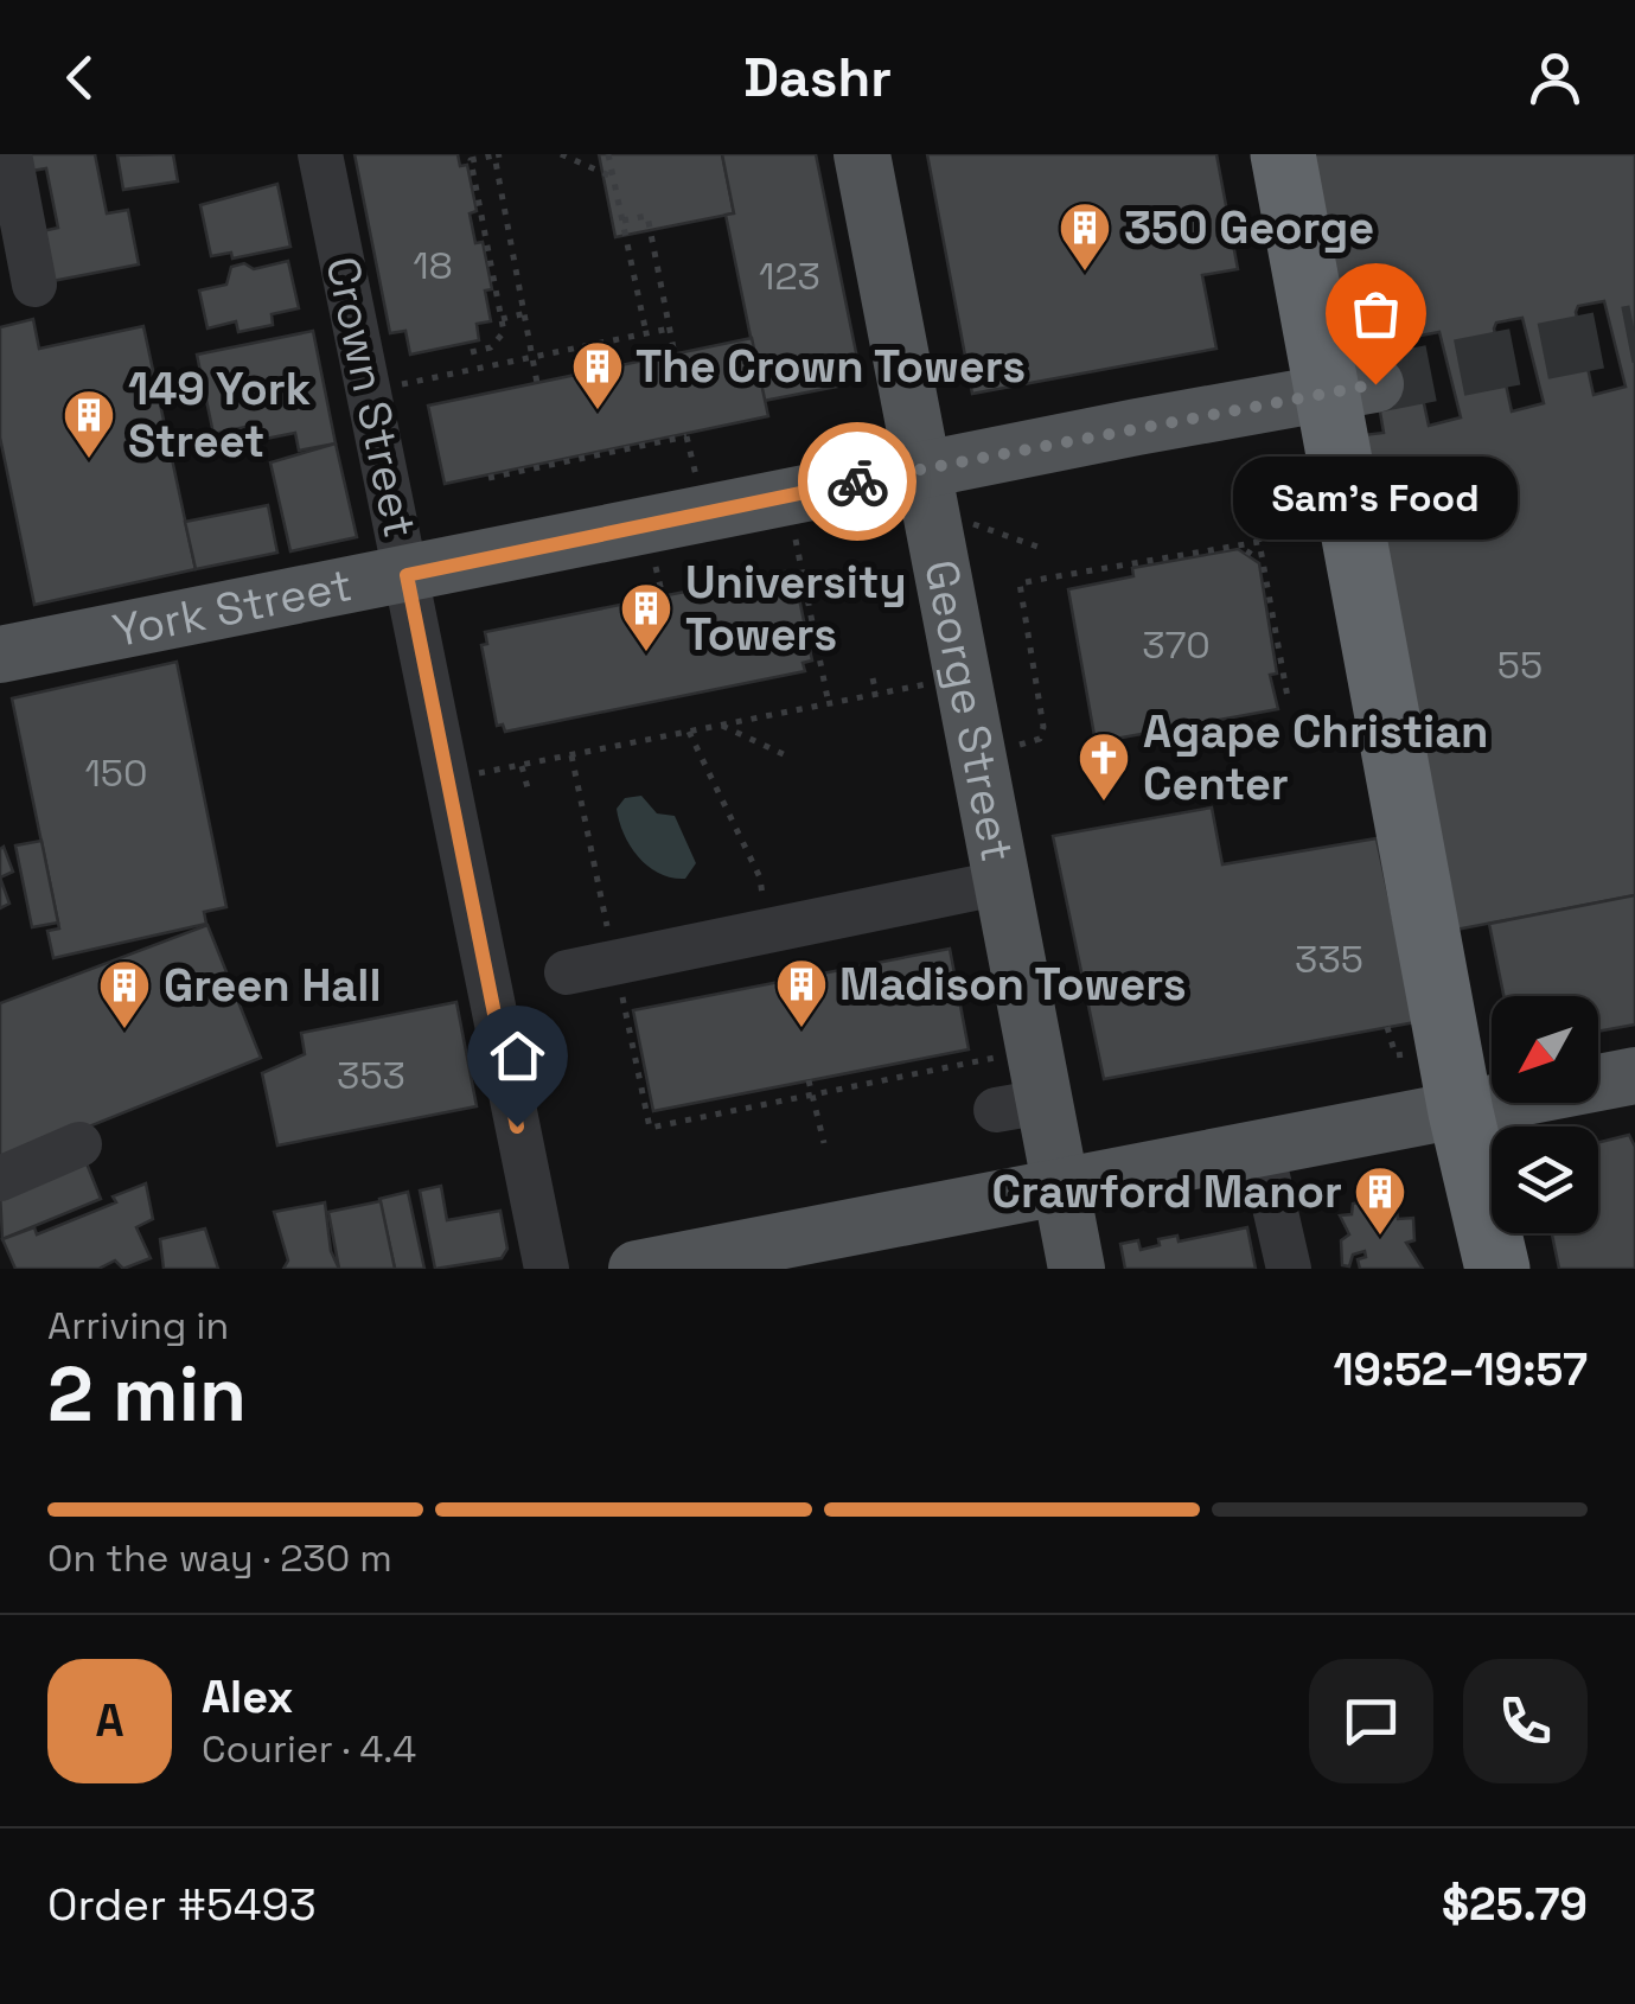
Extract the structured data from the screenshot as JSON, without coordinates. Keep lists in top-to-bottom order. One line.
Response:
{"streets":{"main road":["York Street","George Street"],"street":["Crown Street"]},"crossings":[["Crown Street","York Street"],["York Street","George Street"]],"places":{"building":["350 George","The Crown Towers","149 York Street","University Towers","Madison Towers","Green Hall","Crawford Manor"],"other":["Sam's Food"],"church":["Agape Christian Center"]},"house_numbers":["18","123","370","55","150","335","353"],"north":"bottom left","page":{"header":"Dashr","bubble":"Sam's Food","heading":["2 min","Arriving in","19:52–19:57"],"panel":["Alex","Courier · 4.4","Order #5493","$25.79"],"bar":"On the way · 230 m","round":"A"}}
